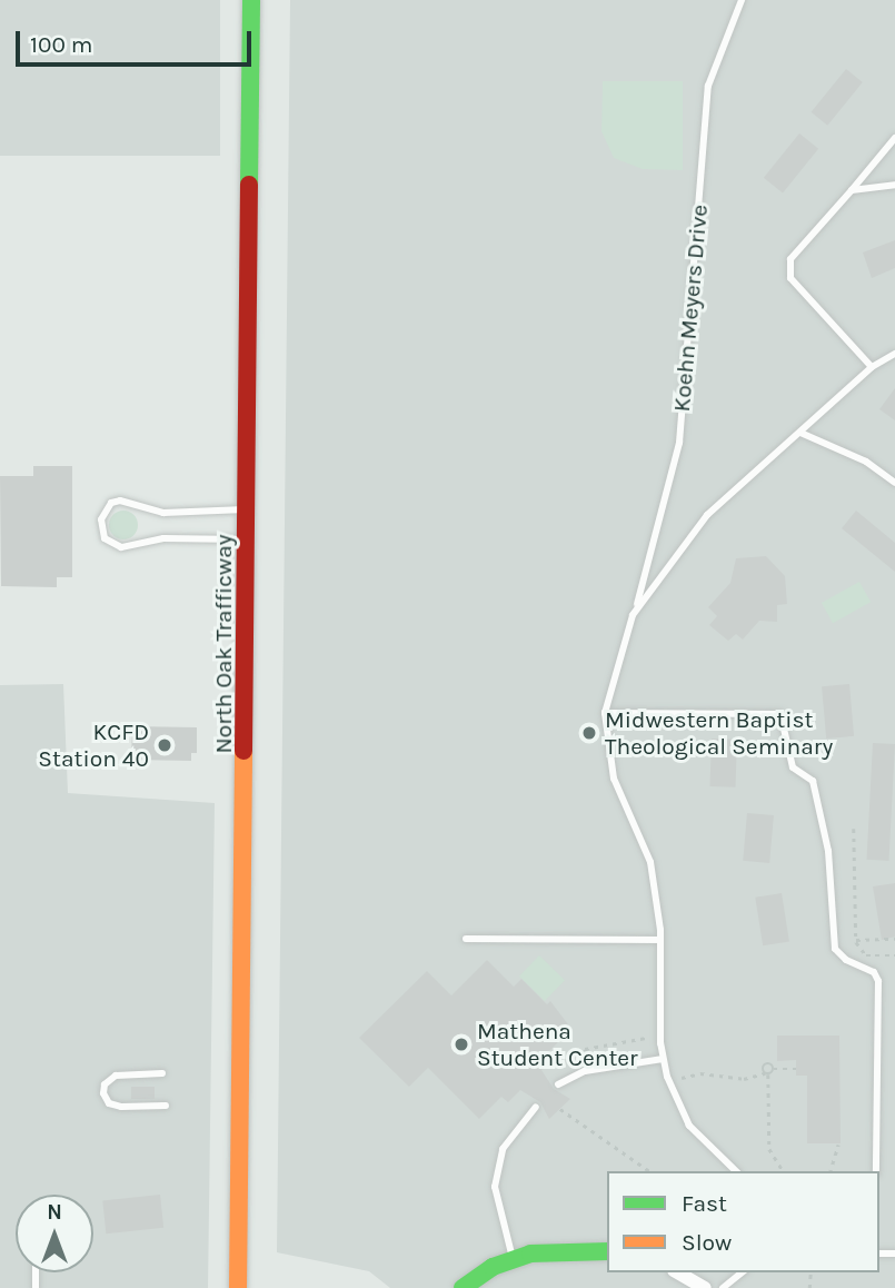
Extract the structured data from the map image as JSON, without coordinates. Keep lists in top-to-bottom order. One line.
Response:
{"streets":{"main road":["North Oak Trafficway"],"lane":["Koehn Meyers Drive"]},"places":["Midwestern Baptist Theological Seminary","KCFD Station 40","Mathena Student Center"],"legend":["Fast","Slow"],"scale_bar":"100 m","north":"top"}
